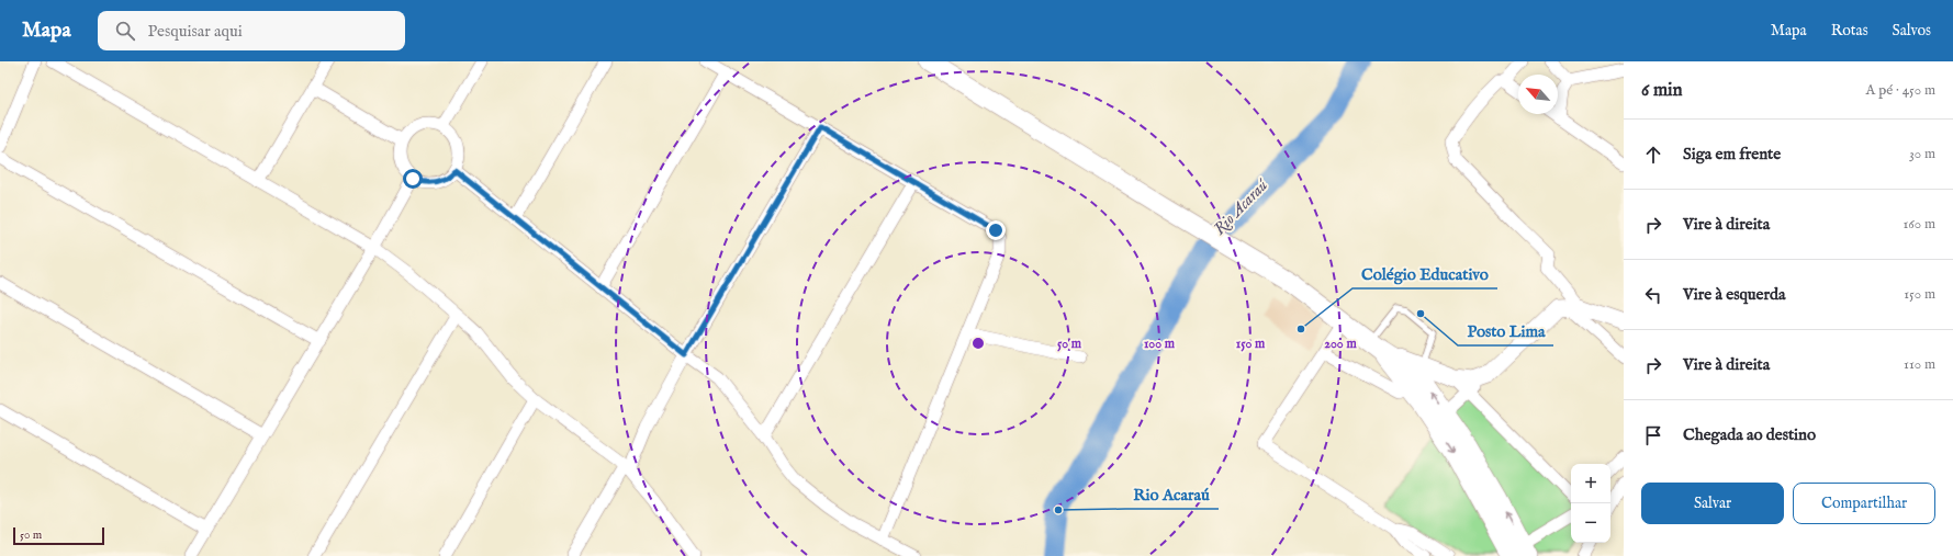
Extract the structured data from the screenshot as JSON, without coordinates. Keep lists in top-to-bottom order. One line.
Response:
{"water":["Rio Acaraú"],"places":["Posto Lima","Colégio Educativo","Rio Acaraú"],"scale_bar":"50 m","north":"top left","page":{"header":"Mapa","search":"Pesquisar aqui","nav":["Mapa","Rotas","Salvos"],"heading":["6 min","A pé · 450 m"],"list":[["Siga em frente","30 m"],["Vire à direita","160 m"],["Vire à esquerda","150 m"],["Vire à direita","110 m"],"Chegada ao destino"],"map_buttons":["+","−"],"buttons":["Salvar","Compartilhar"],"scale":"50 m"},"rings":["50 m","100 m","150 m","200 m"]}
